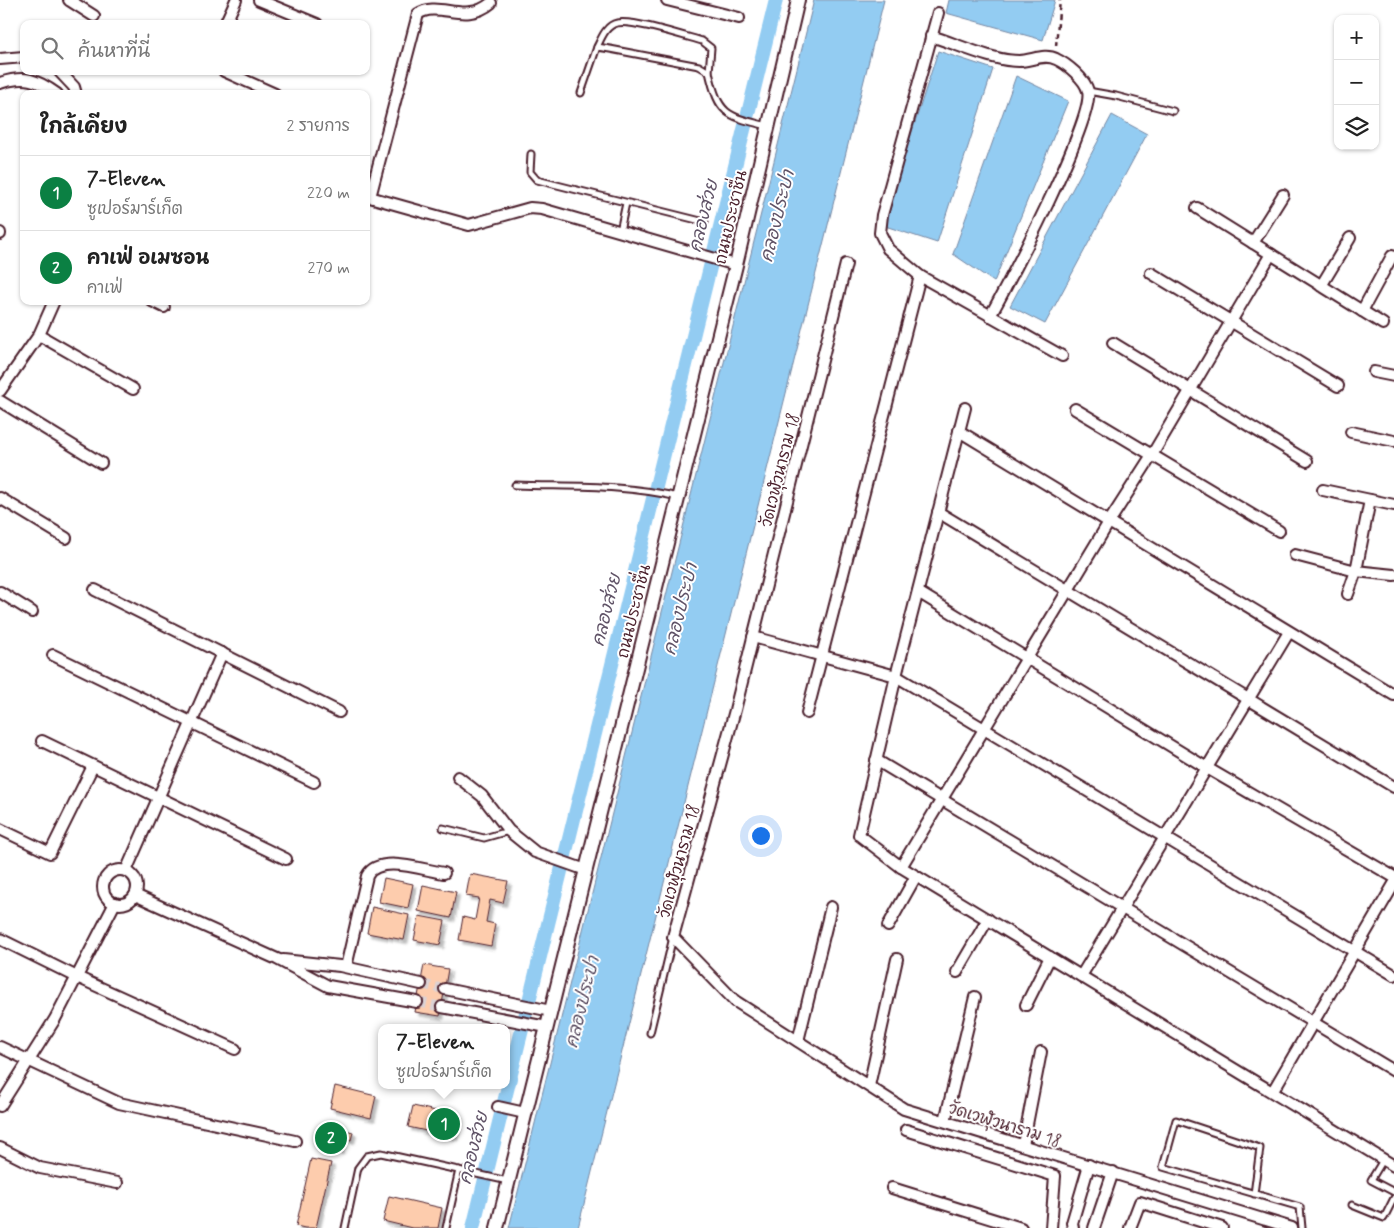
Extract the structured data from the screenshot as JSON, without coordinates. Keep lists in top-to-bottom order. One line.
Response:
{"streets":{"street":["ถนนประชาชื่น","วัดเวฬุวนาราม 18"]},"water":["คลองส่วย","คลองประปา"],"page":{"map_buttons":["+","−"],"search":"ค้นหาที่นี่","heading":["ใกล้เคียง","2 รายการ"],"list":[{"mark":"1","name":"7-Eleven","note":"ซูเปอร์มาร์เก็ต","value":"220 m"},{"mark":"2","name":"คาเฟ่ อเมซอน","note":"คาเฟ่","value":"270 m"}],"popup":["7-Eleven","ซูเปอร์มาร์เก็ต"],"pins":["1","2"]}}
